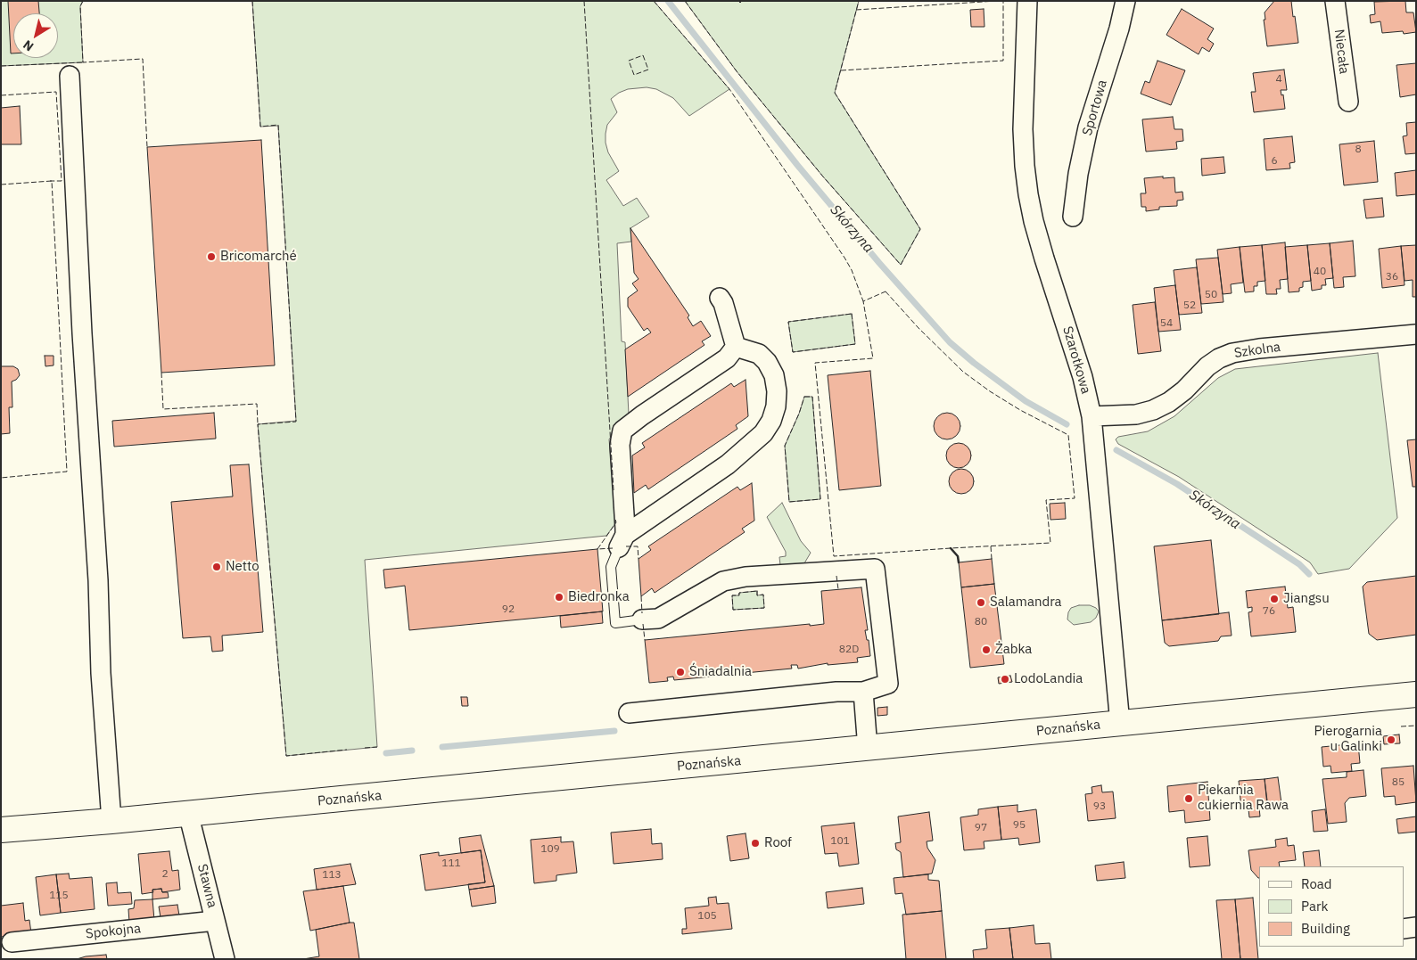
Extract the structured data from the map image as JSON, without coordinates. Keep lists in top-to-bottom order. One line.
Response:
{"streets":{"street":["Niecała","Sportowa","Szkolna","Szarotkowa","Poznańska","Stawna","Spokojna"]},"crossings":[["Szkolna","Szarotkowa"],["Szarotkowa","Poznańska"],["Poznańska","Stawna"],["Stawna","Spokojna"]],"water":["Skórzyna"],"places":["Bricomarché","Netto","Biedronka","Jiangsu","Salamandra","Żabka","Śniadalnia","LodoLandia","Pierogarnia u Galinki","Piekarnia cukiernia Rawa","Roof"],"house_numbers":["4","8","6","40","36","50","52","54","92","76","80","82D","85","93","95","97","101","109","111","2","113","115","105"],"legend":["Road","Park","Building"],"north":"bottom left"}
